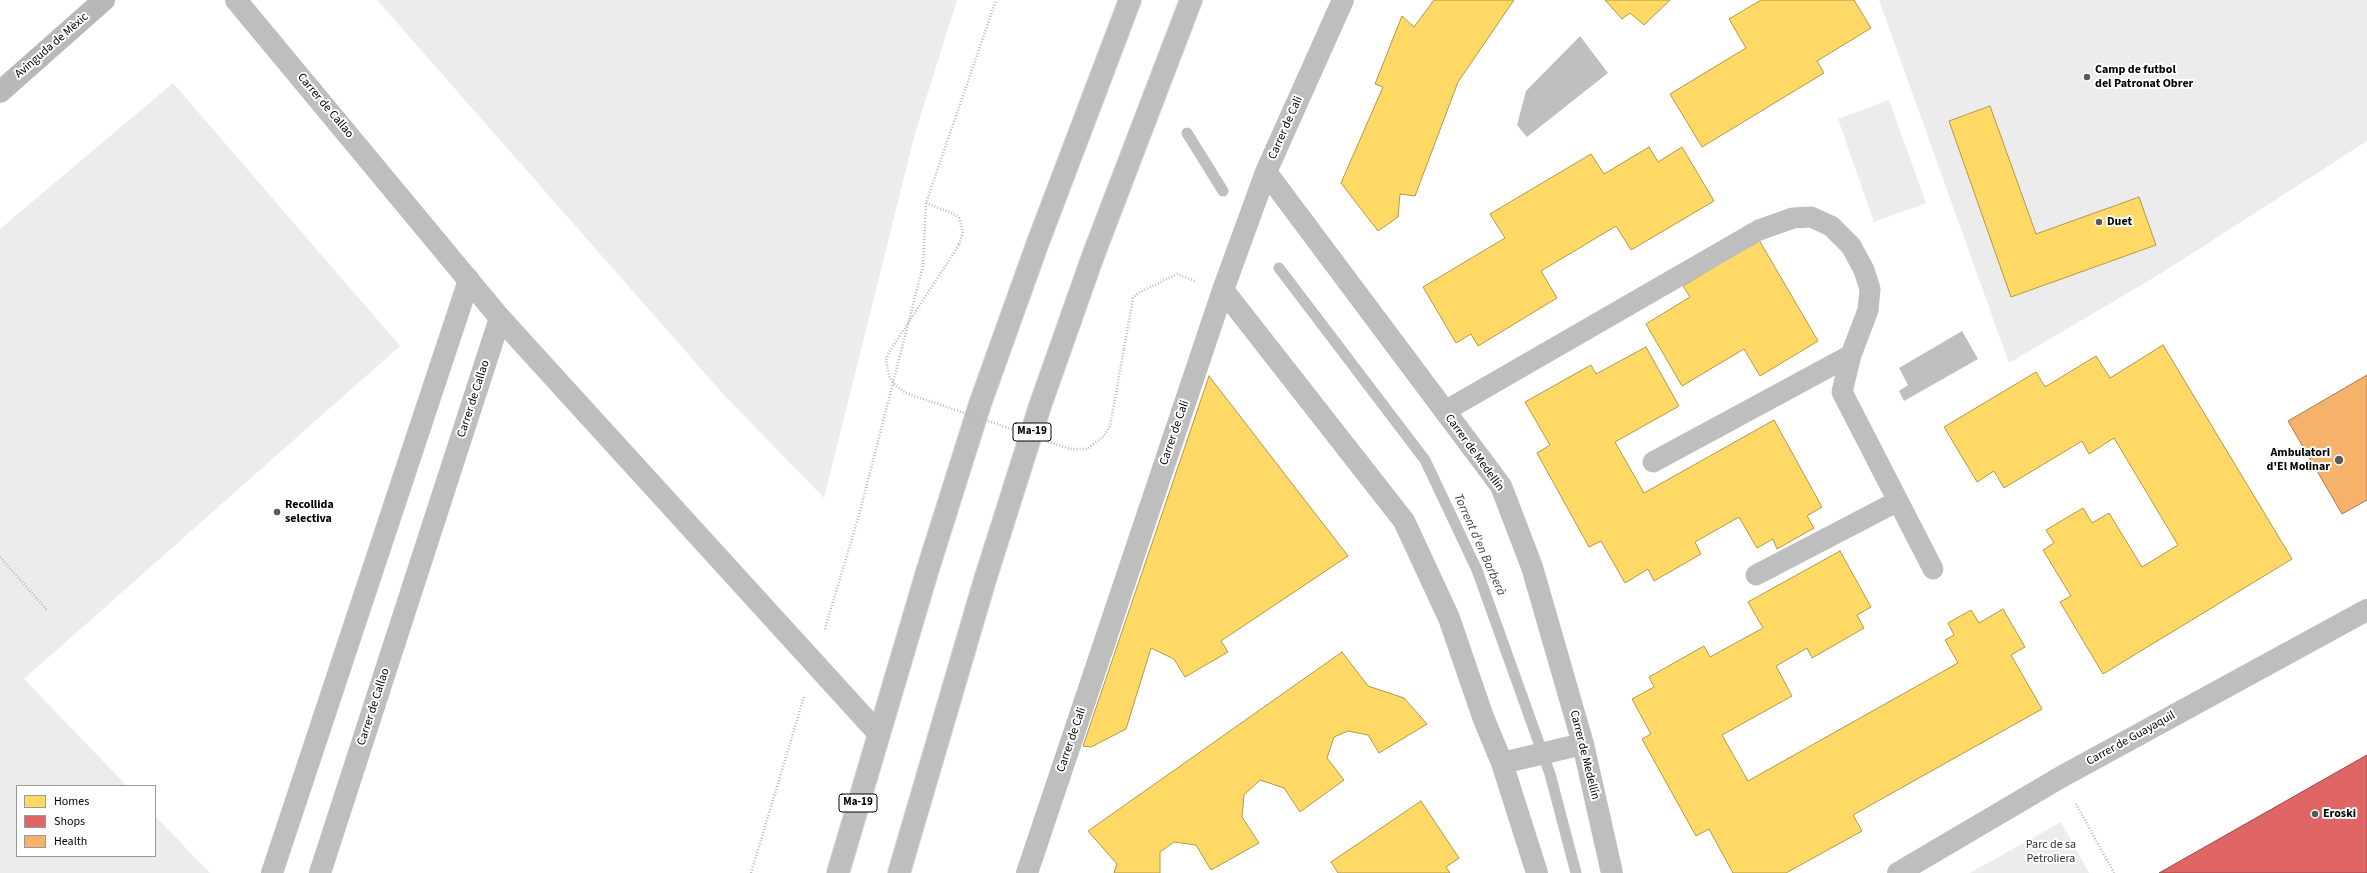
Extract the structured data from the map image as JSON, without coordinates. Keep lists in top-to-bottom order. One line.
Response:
{"streets":{"main road":["Carrer de Callao","Carrer de Cali","Ma-19","Carrer de Medellín","Carrer de Guayaquil"],"street":["Avinguda de Mèxic"]},"crossings":[["Carrer de Cali","Carrer de Medellín"]],"water":["Torrent d'en Barberà"],"parks":["Parc de sa Petroliera"],"places":["Camp de futbol del Patronat Obrer","Duet","Ambulatori d'El Molinar","Recollida selectiva","Eroski"],"legend":["Homes","Shops","Health"]}
